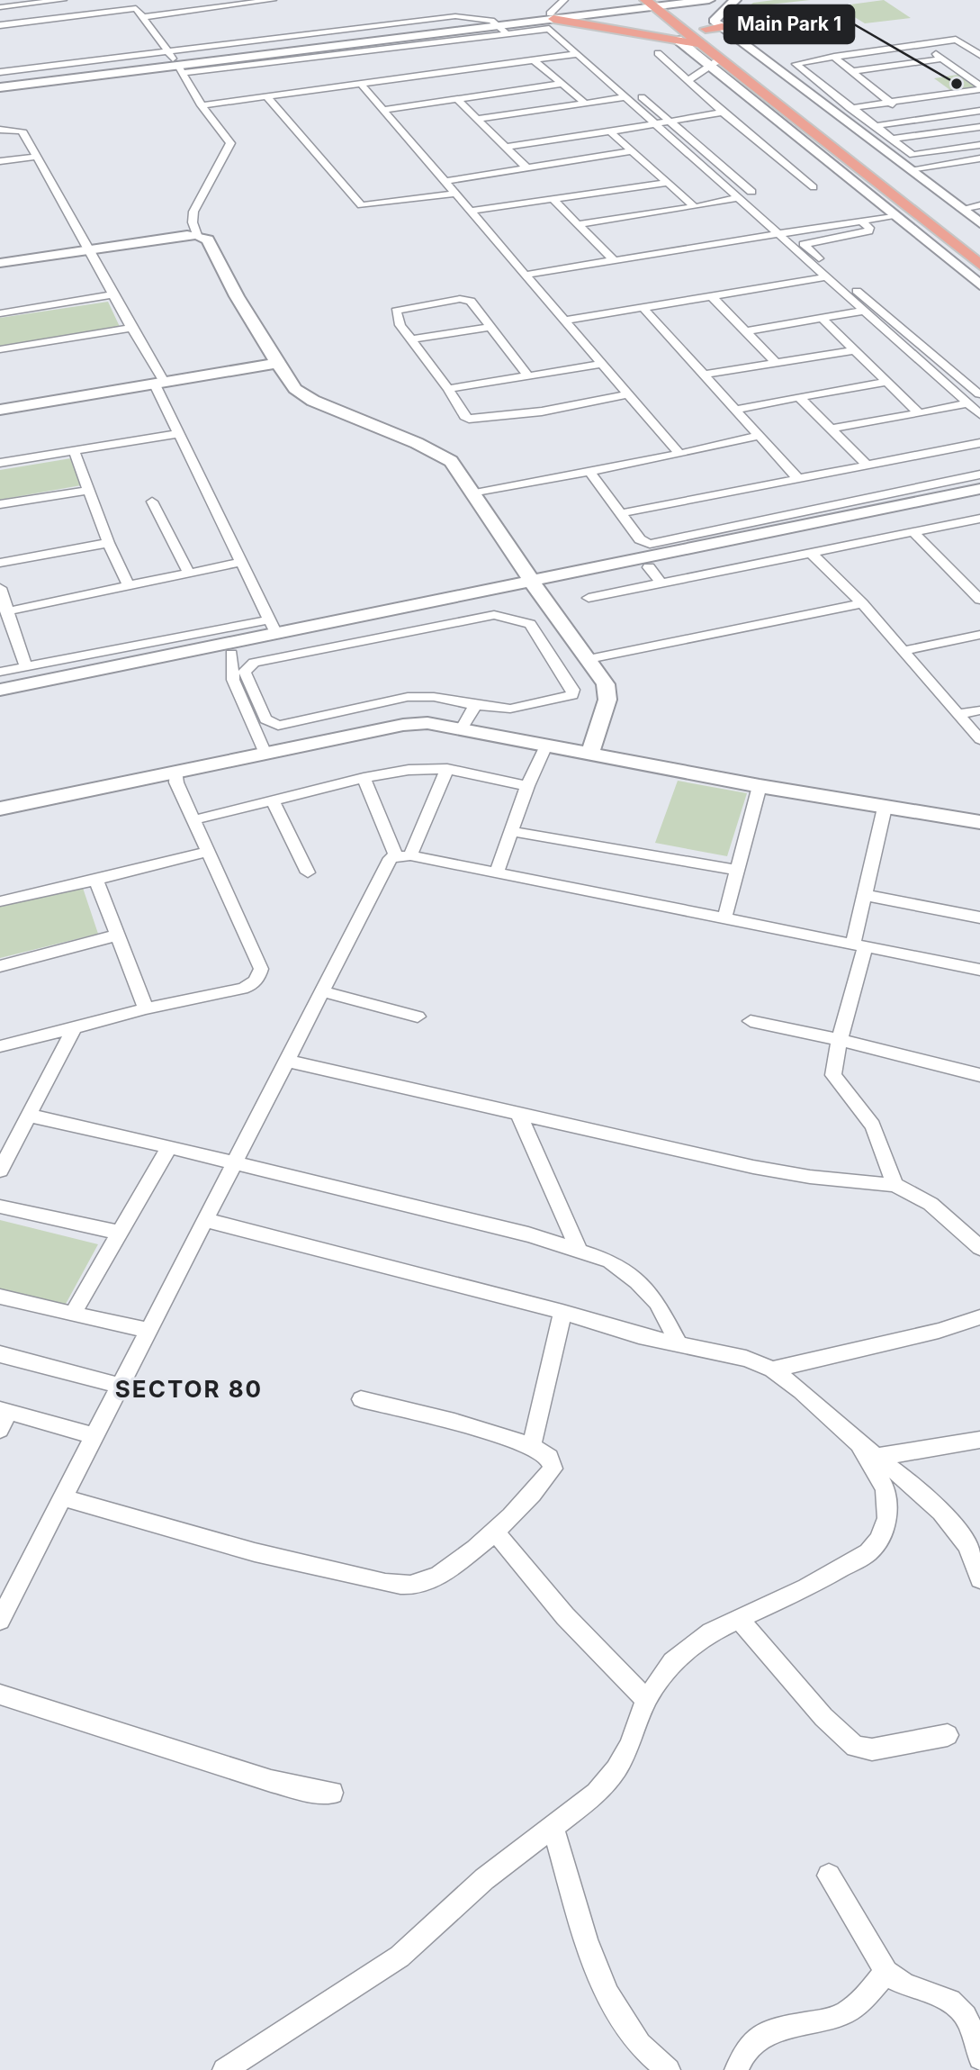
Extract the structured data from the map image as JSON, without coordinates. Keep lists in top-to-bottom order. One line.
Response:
{"districts":["SECTOR 80"],"places":["Main Park 1"]}
